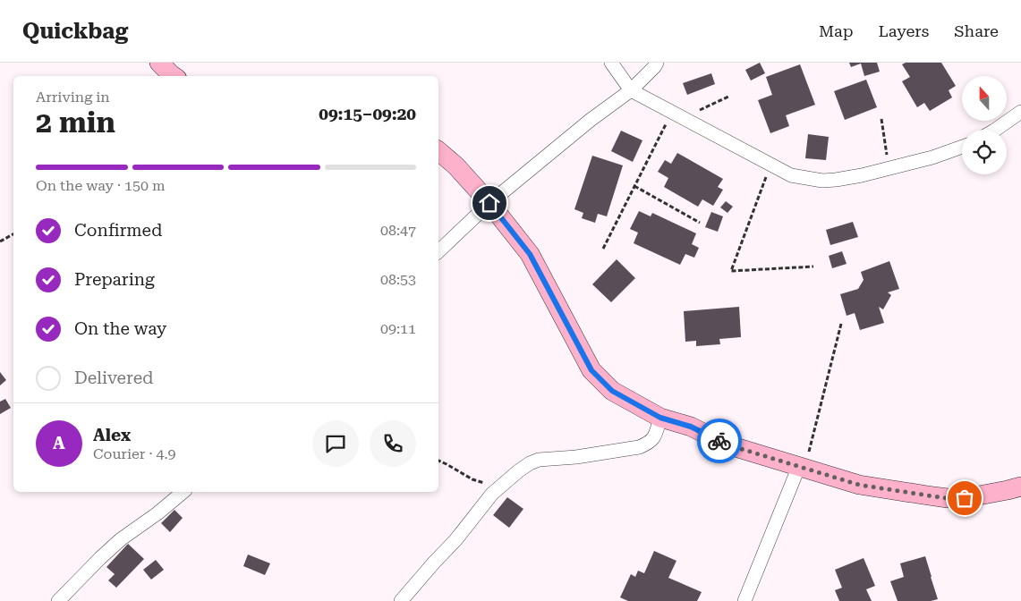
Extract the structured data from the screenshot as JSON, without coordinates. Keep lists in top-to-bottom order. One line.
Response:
{"north":"top","page":{"header":"Quickbag","nav":["Map","Layers","Share"],"heading":["2 min","Arriving in","09:15–09:20"],"panel":["Alex","Courier · 4.9"],"bar":"On the way · 150 m","list":[["Confirmed","08:47"],["Preparing","08:53"],["On the way","09:11"],"Delivered"],"round":"A"}}
